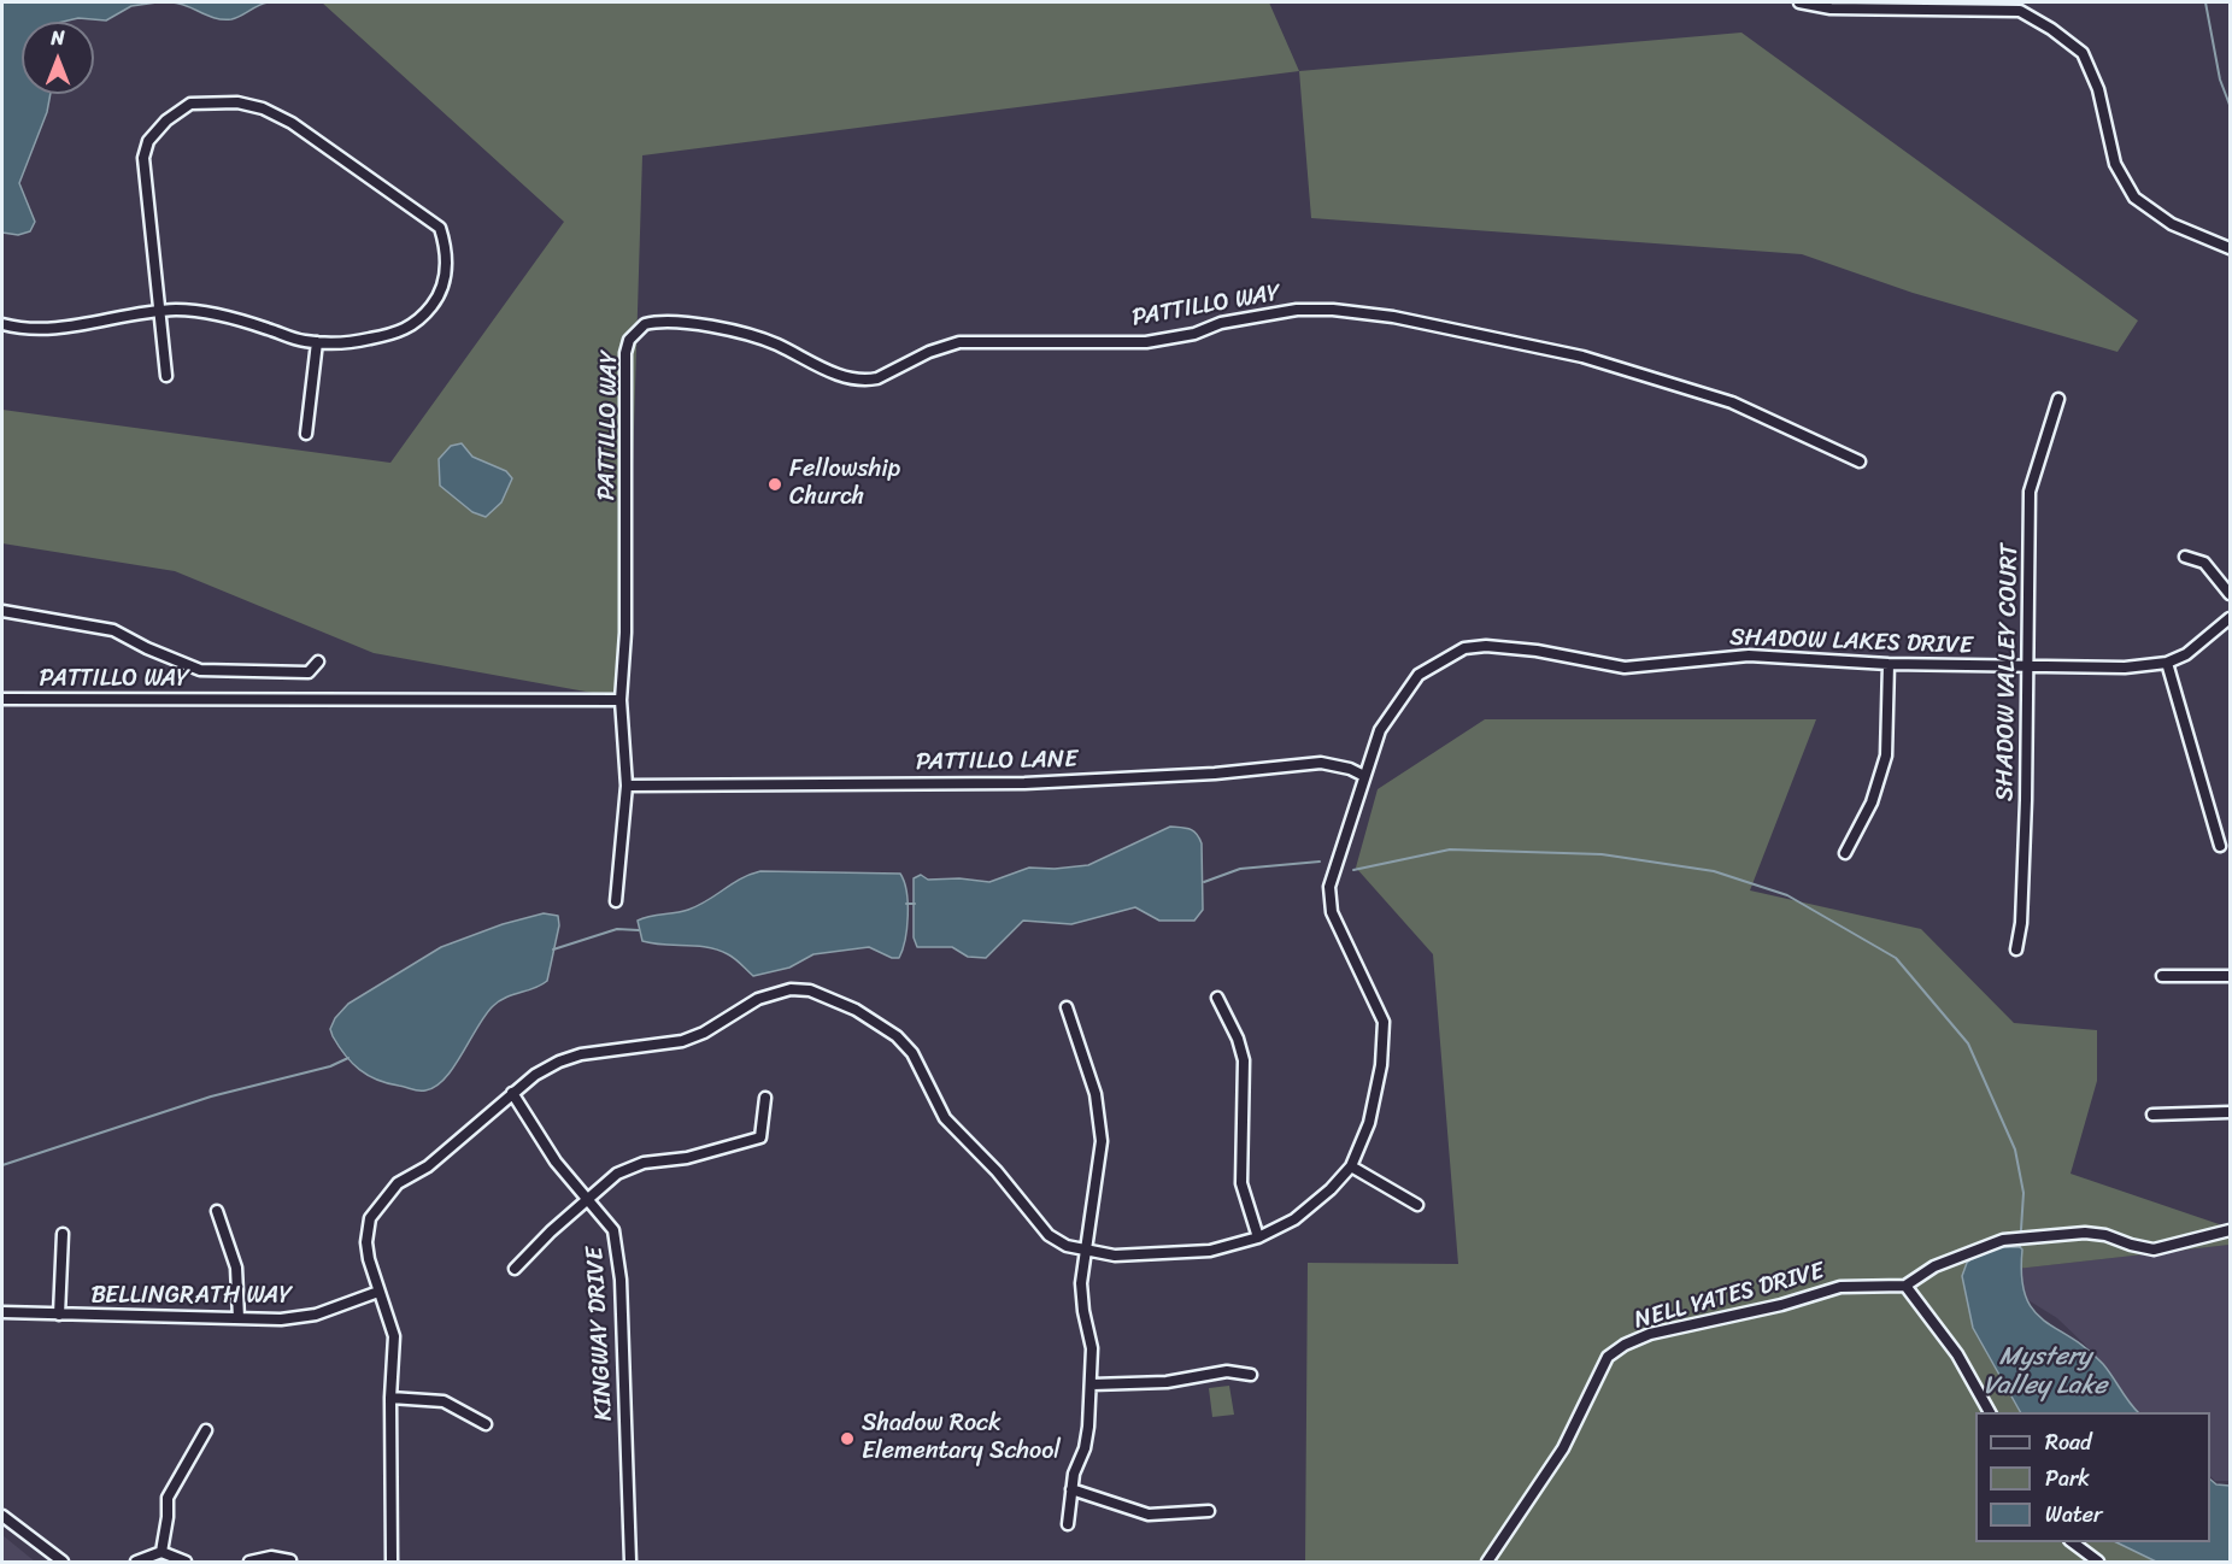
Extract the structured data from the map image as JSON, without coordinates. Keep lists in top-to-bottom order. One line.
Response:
{"streets":{"street":["PATTILLO WAY","SHADOW LAKES DRIVE","SHADOW VALLEY COURT","PATTILLO LANE","BELLINGRATH WAY","NELL YATES DRIVE","KINGWAY DRIVE"]},"crossings":[["SHADOW LAKES DRIVE","SHADOW VALLEY COURT"],["SHADOW LAKES DRIVE","PATTILLO LANE"],["SHADOW LAKES DRIVE","BELLINGRATH WAY"],["SHADOW LAKES DRIVE","KINGWAY DRIVE"]],"water":["Mystery Valley Lake"],"places":["Fellowship Church","Shadow Rock Elementary School"],"legend":["Road","Park","Water"],"north":"top"}
